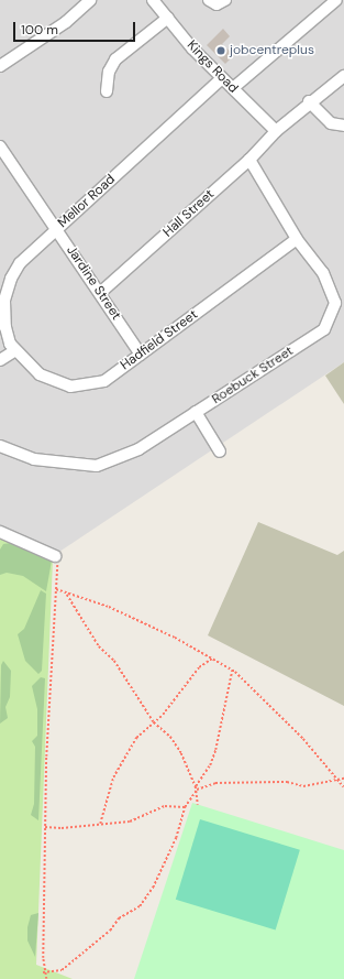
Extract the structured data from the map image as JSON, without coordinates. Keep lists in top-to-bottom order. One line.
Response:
{"streets":{"street":["Kings Road","Mellor Road","Hall Street","Jardine Street","Hadfield Street","Roebuck Street"]},"crossings":[["Kings Road","Mellor Road"],["Kings Road","Hall Street"],["Mellor Road","Jardine Street"],["Mellor Road","Hadfield Street"],["Hall Street","Jardine Street"],["Hall Street","Roebuck Street"],["Jardine Street","Hadfield Street"],["Hadfield Street","Roebuck Street"]],"places":["jobcentreplus"],"scale_bar":"100 m"}
